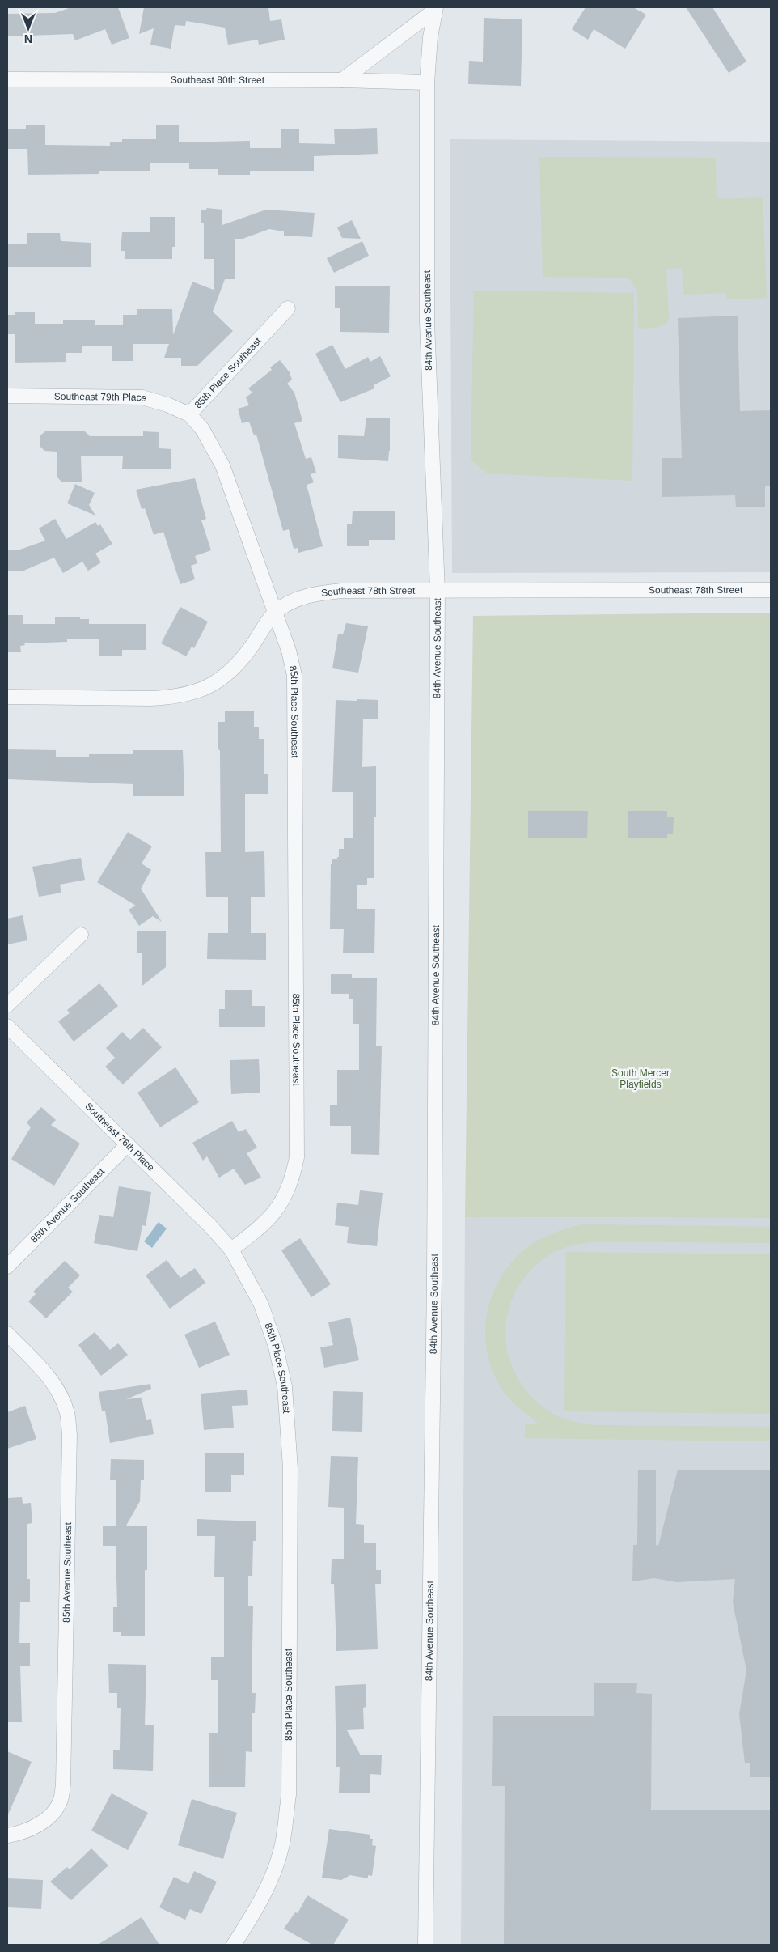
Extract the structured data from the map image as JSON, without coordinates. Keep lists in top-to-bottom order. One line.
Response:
{"streets":{"street":["Southeast 80th Street","84th Avenue Southeast","85th Place Southeast","Southeast 79th Place","Southeast 78th Street","Southeast 76th Place","85th Avenue Southeast"]},"crossings":[["Southeast 80th Street","84th Avenue Southeast"],["84th Avenue Southeast","Southeast 78th Street"],["85th Place Southeast","Southeast 79th Place"],["85th Place Southeast","Southeast 78th Street"],["85th Place Southeast","Southeast 76th Place"],["Southeast 76th Place","85th Avenue Southeast"]],"parks":["South Mercer Playfields"],"north":"bottom"}
